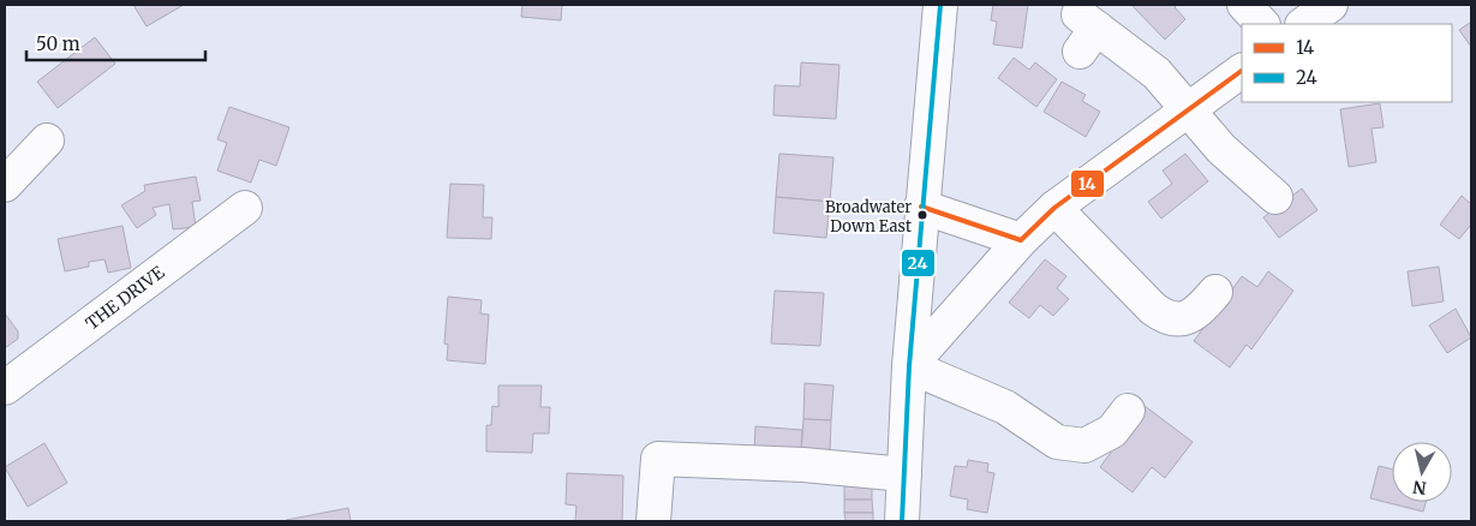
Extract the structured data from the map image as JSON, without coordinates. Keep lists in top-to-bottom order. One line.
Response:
{"streets":{"street":["THE DRIVE"]},"places":["Broadwater Down East"],"lines":["transit line 24","transit line 14"],"legend":["14","24"],"scale_bar":"50 m","north":"bottom"}
